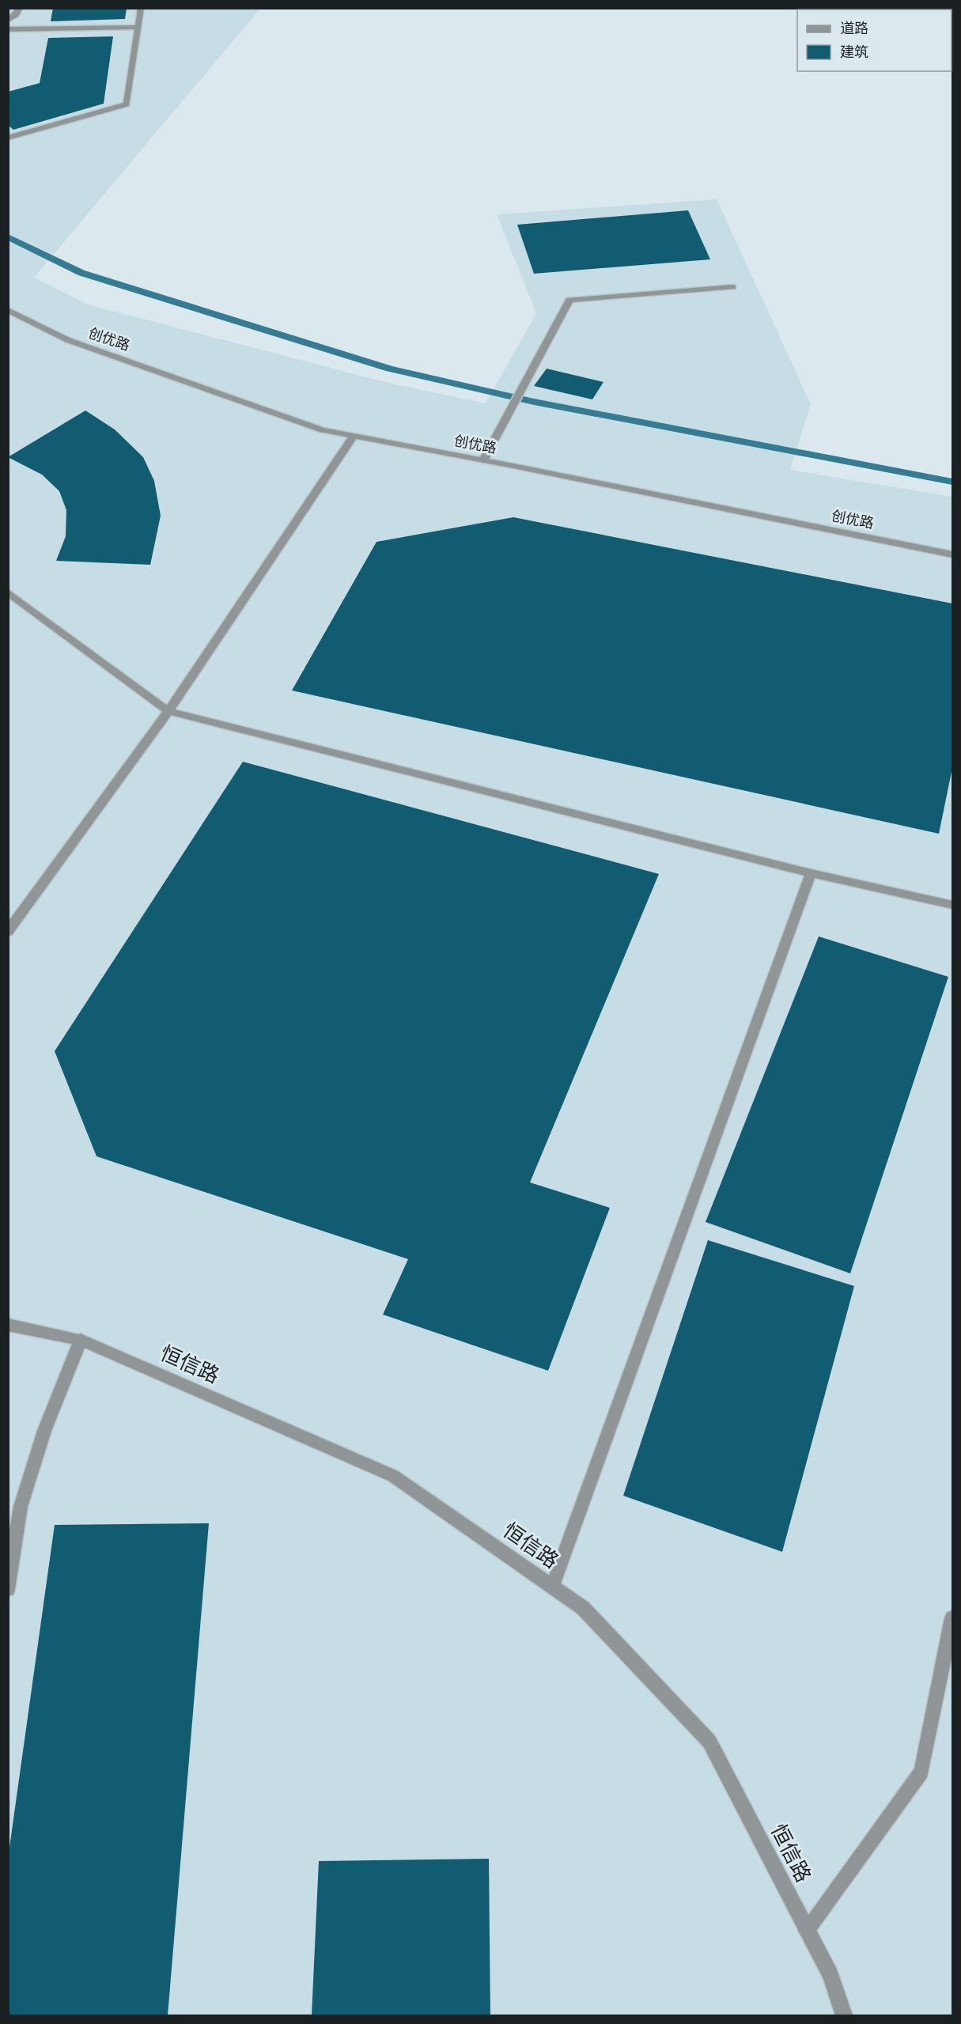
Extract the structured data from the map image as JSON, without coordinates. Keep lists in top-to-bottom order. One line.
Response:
{"streets":{"street":["创优路","恒信路"]},"legend":["道路","建筑"]}
